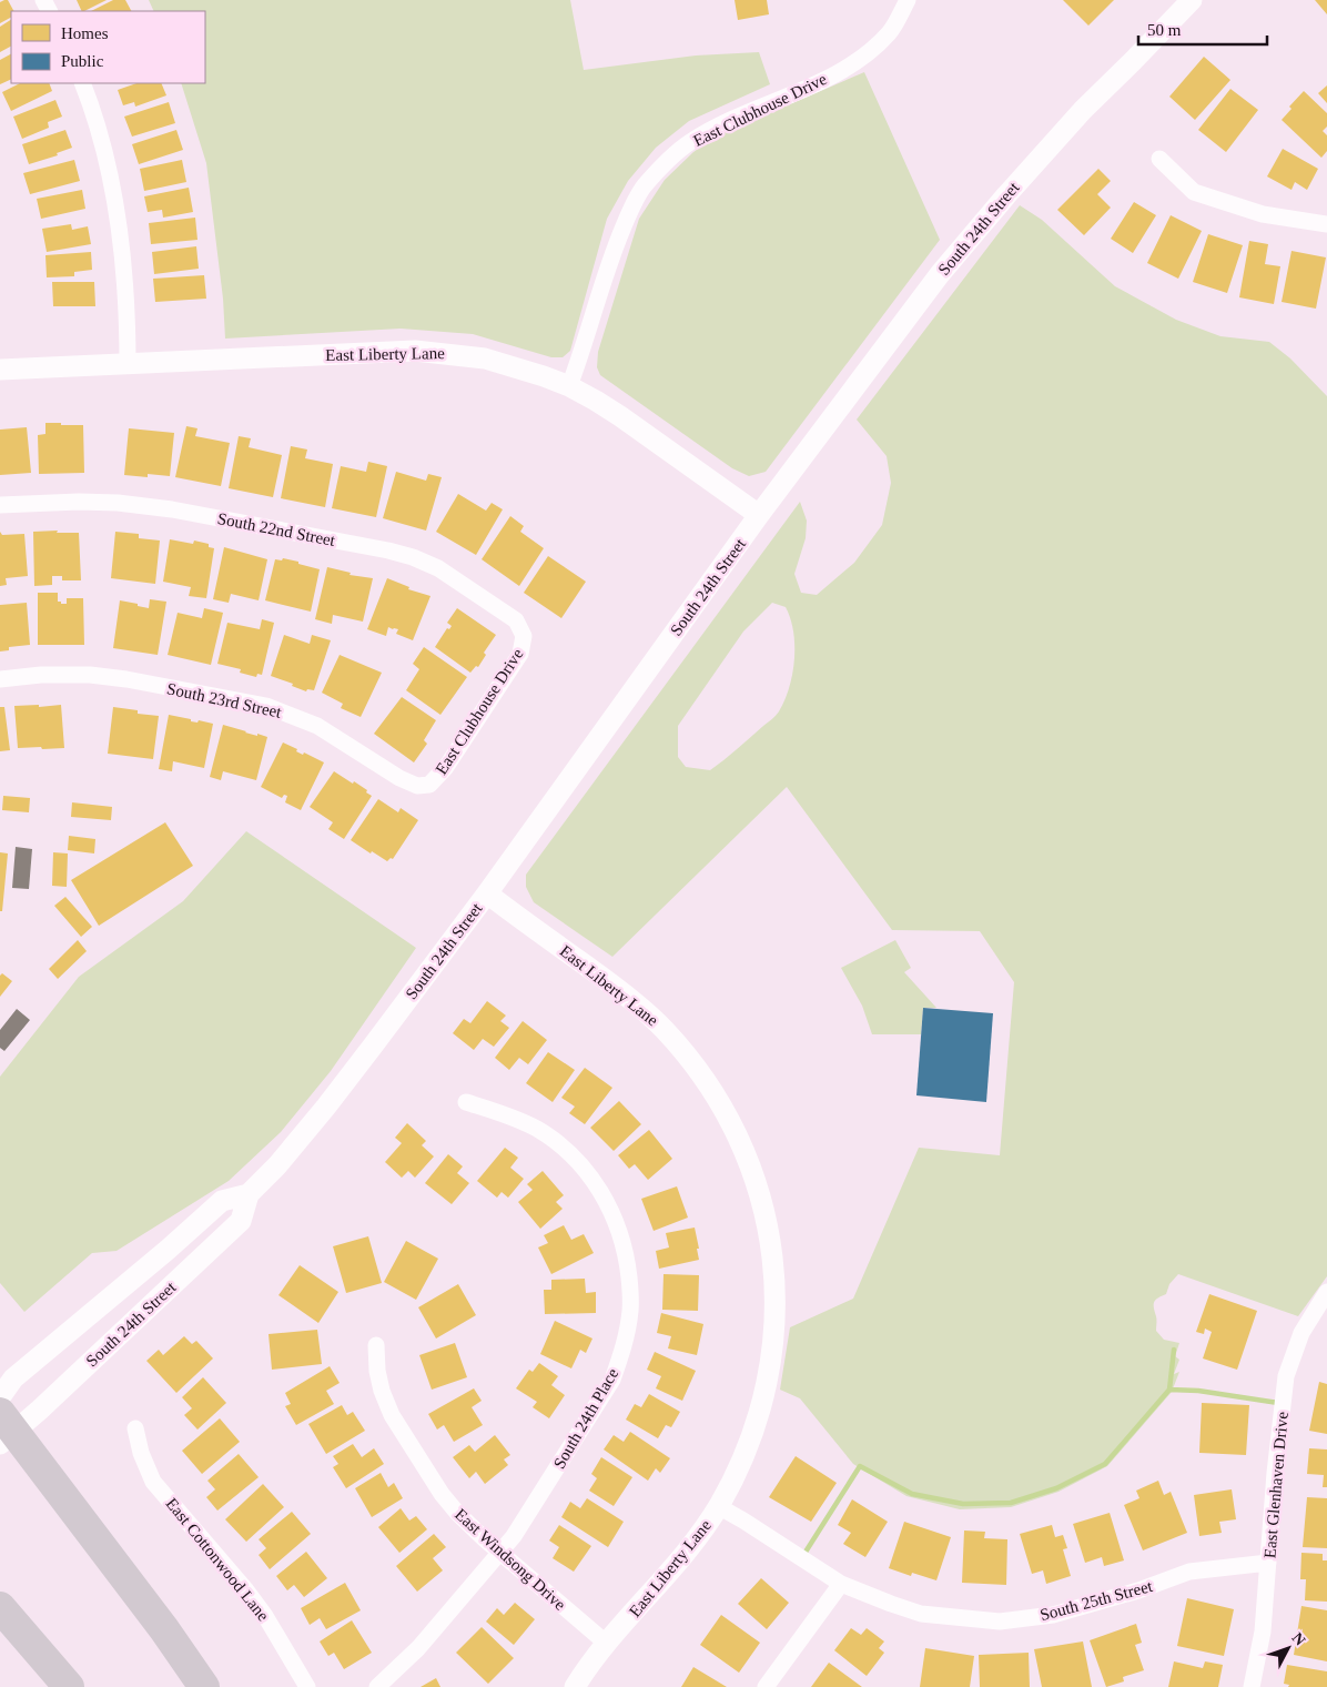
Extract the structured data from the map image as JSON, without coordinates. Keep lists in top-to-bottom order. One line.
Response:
{"streets":{"street":["East Clubhouse Drive","South 24th Street","East Liberty Lane","South 22nd Street","South 23rd Street","South 24th Place","East Glenhaven Drive","East Cottonwood Lane","East Windsong Drive","South 25th Street"]},"crossings":[["East Clubhouse Drive","East Liberty Lane"],["East Clubhouse Drive","South 22nd Street"],["East Clubhouse Drive","South 23rd Street"],["South 24th Street","East Liberty Lane"],["East Liberty Lane","East Windsong Drive"],["East Liberty Lane","South 25th Street"],["South 24th Place","East Windsong Drive"],["East Glenhaven Drive","South 25th Street"]],"legend":["Homes","Public"],"scale_bar":"50 m","north":"top right"}
